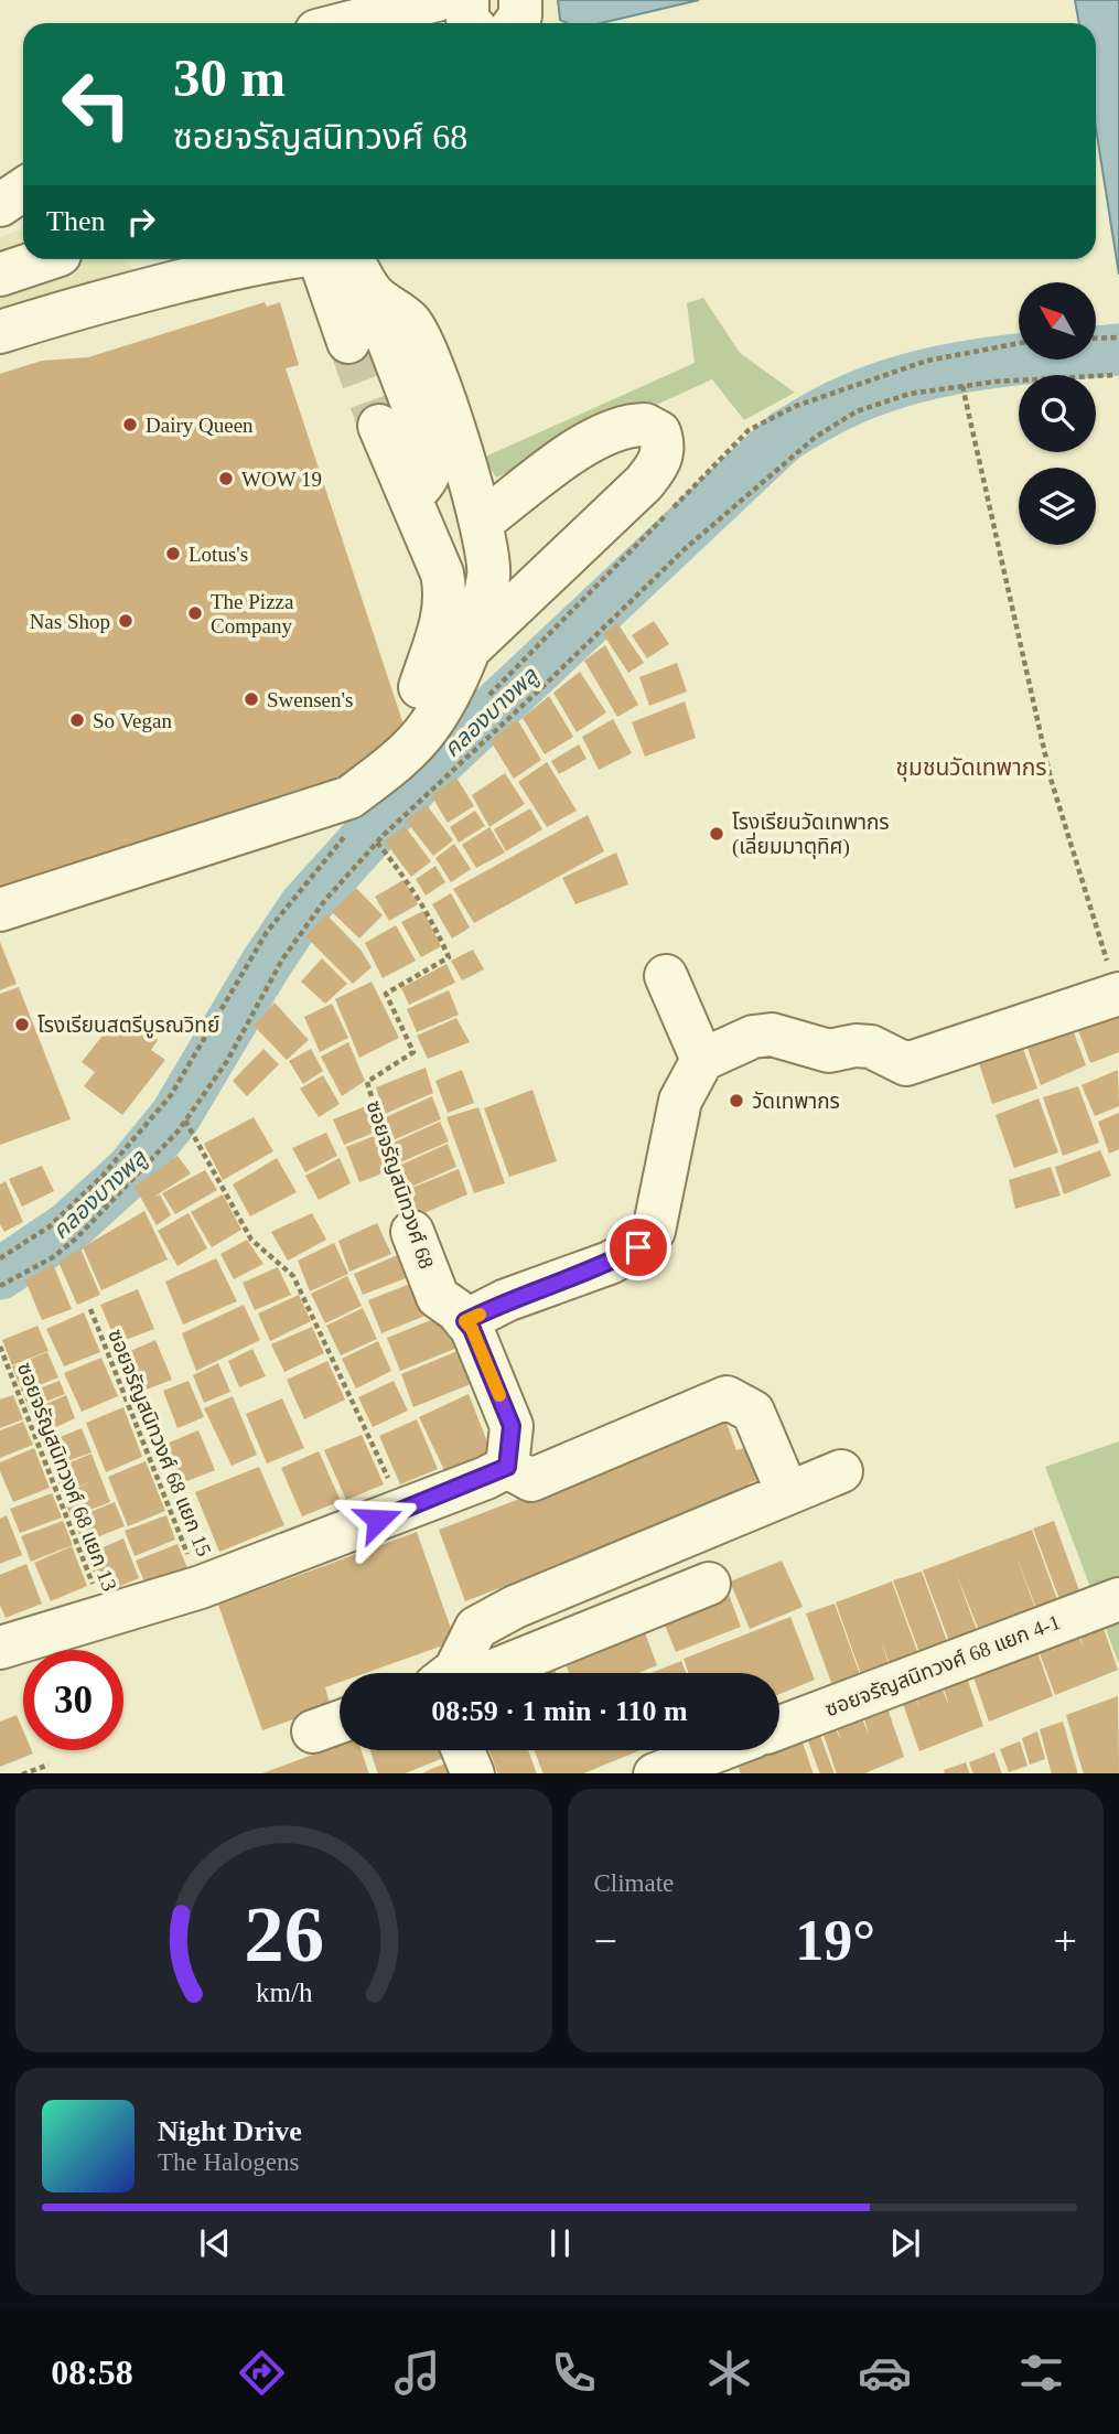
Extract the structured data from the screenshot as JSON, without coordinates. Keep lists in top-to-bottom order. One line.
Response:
{"streets":{"street":["ซอยจรัญสนิทวงศ์ 68","ซอยจรัญสนิทวงศ์ 68 แยก 4-1"],"path":["ซอยจรัญสนิทวงศ์ 68 แยก 15","ซอยจรัญสนิทวงศ์ 68 แยก 13"]},"districts":["ชุมชนวัดเทพากร"],"water":["คลองบางพลู"],"places":["Dairy Queen","WOW 19","Lotus's","The Pizza Company","Nas Shop","Swensen's","So Vegan","โรงเรียนวัดเทพากร (เลี่ยมมาตุทิศ)","โรงเรียนสตรีบูรณวิทย์","วัดเทพากร"],"north":"top left","page":{"turn":["30 m","ซอยจรัญสนิทวงศ์ 68"],"then":"Then","limit":"30","trip":"08:59 · 1 min · 110 m","tile":"Climate","heat":["−","19°","+"],"song":["Night Drive","The Halogens"],"tabs":"08:58","gauge":["26","km/h"]}}
